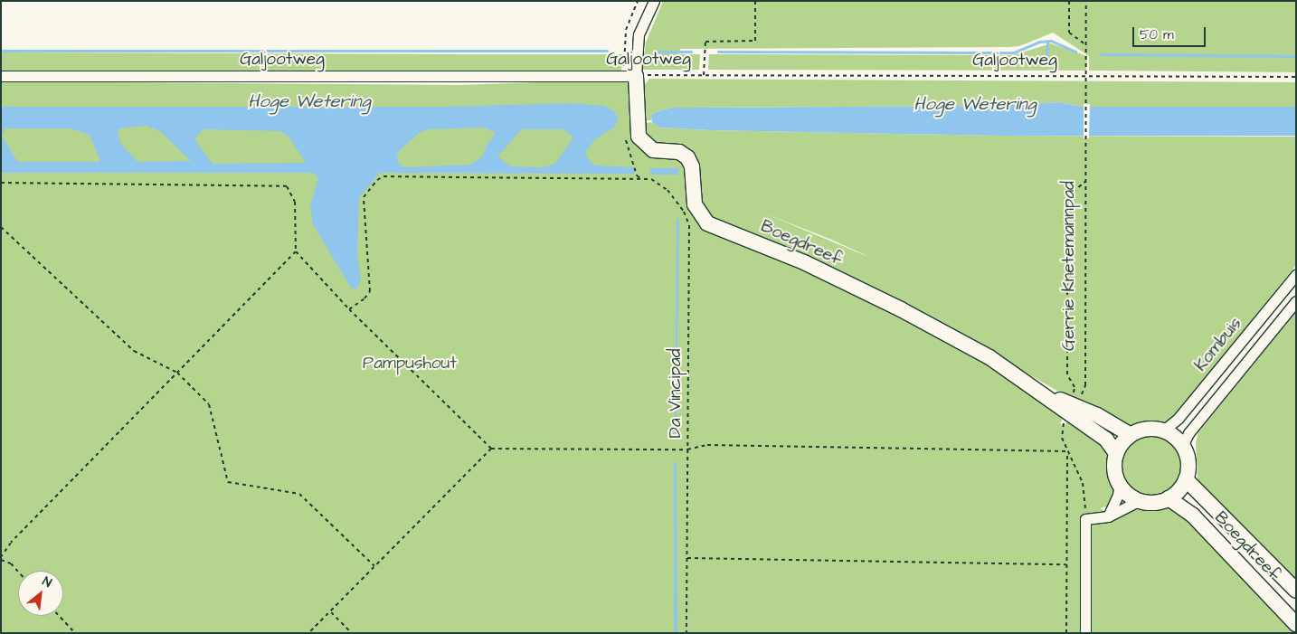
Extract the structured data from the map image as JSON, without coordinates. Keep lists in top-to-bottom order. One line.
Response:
{"streets":{"street":["Galjootweg","Boegdreef","Kombuis"],"path":["Gerrie Knetemannpad","Da Vincipad"]},"crossings":[["Galjootweg","Boegdreef"],["Galjootweg","Gerrie Knetemannpad"],["Boegdreef","Gerrie Knetemannpad"],["Boegdreef","Kombuis"]],"water":["Hoge Wetering"],"parks":["Pampushout"],"scale_bar":"50 m","north":"top right"}
